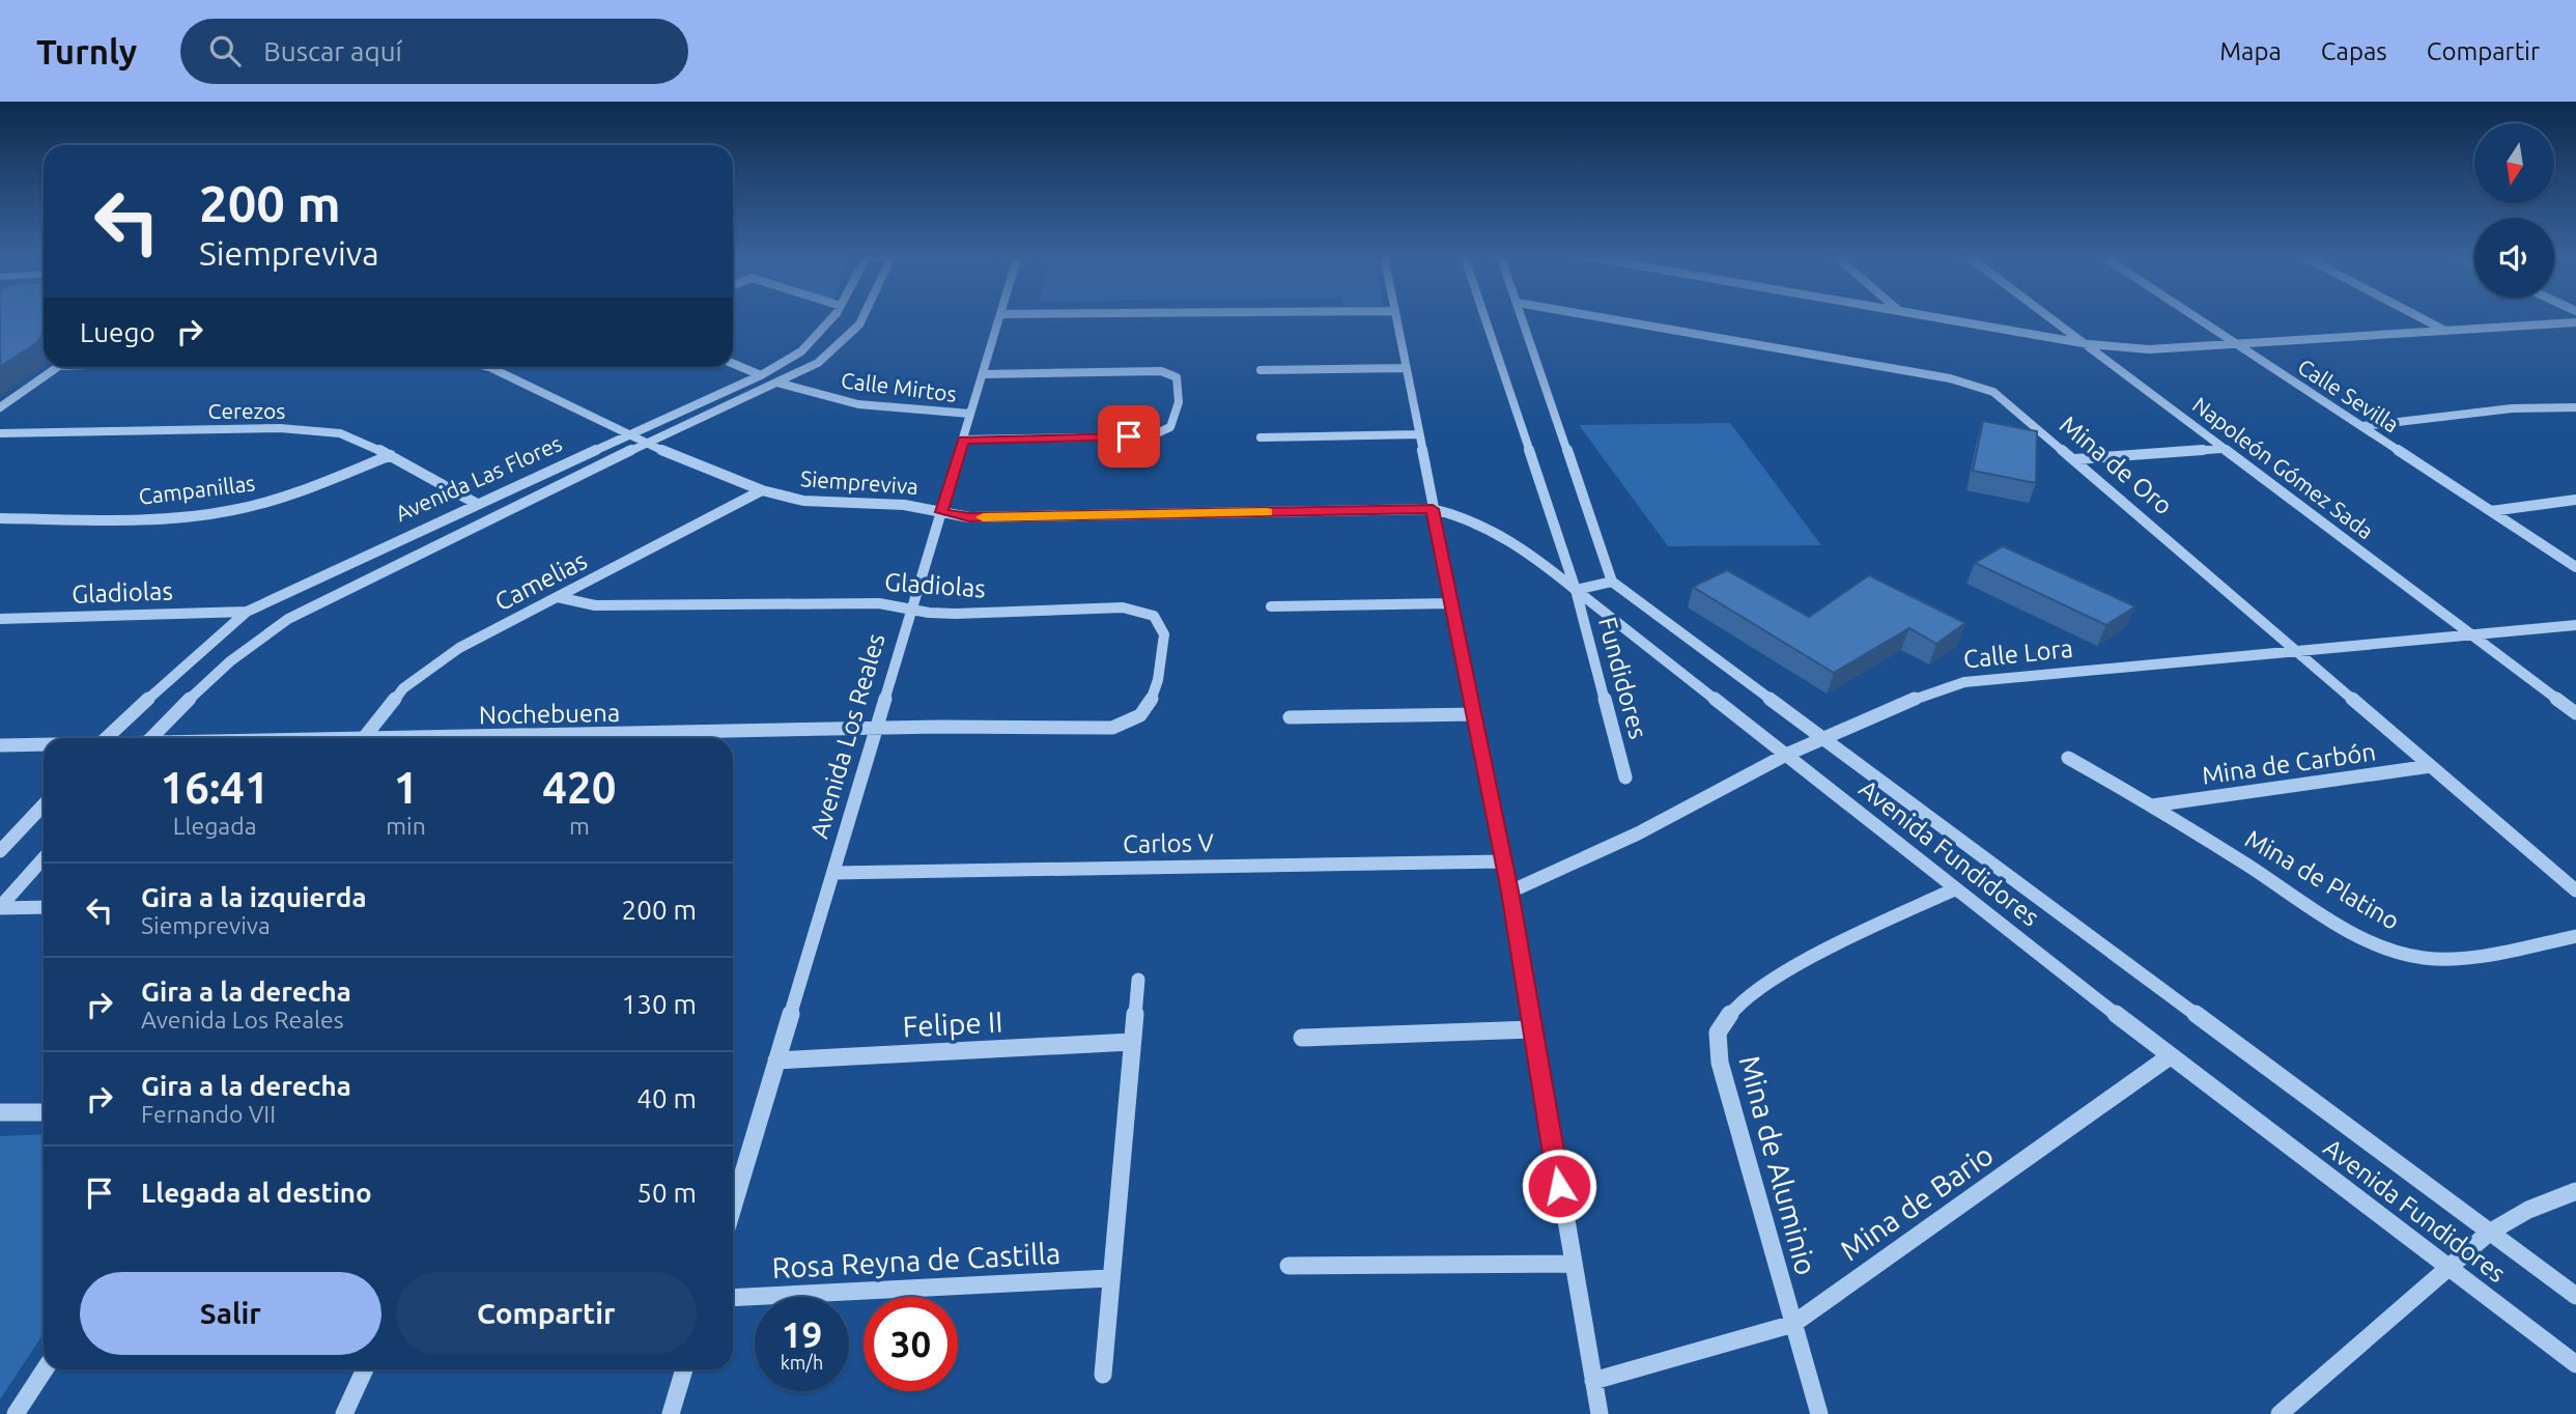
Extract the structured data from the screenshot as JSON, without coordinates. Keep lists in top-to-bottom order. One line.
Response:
{"streets":{"street":["Calle Mirtos","Calle Sevilla","Cerezos","Mina de Oro","Napoleón Gómez Sada","Avenida Las Flores","Siempreviva","Campanillas","Camelias","Gladiolas","Calle Lora","Fundidores","Nochebuena","Avenida Los Reales","Mina de Carbón","Carlos V","Avenida Fundidores","Mina de Platino","Felipe II","Mina de Aluminio","Mina de Bario","Rosa Reyna de Castilla"]},"crossings":[["Calle Mirtos","Avenida Las Flores"],["Calle Mirtos","Avenida Los Reales"],["Cerezos","Avenida Las Flores"],["Cerezos","Campanillas"],["Mina de Oro","Calle Lora"],["Mina de Oro","Mina de Carbón"],["Napoleón Gómez Sada","Calle Lora"],["Avenida Las Flores","Siempreviva"],["Avenida Las Flores","Gladiolas"],["Siempreviva","Camelias"],["Siempreviva","Fundidores"],["Siempreviva","Avenida Los Reales"],["Siempreviva","Avenida Fundidores"],["Camelias","Gladiolas"],["Gladiolas","Nochebuena"],["Gladiolas","Avenida Los Reales"],["Calle Lora","Avenida Fundidores"],["Fundidores","Avenida Fundidores"],["Nochebuena","Avenida Los Reales"],["Avenida Los Reales","Carlos V"],["Avenida Los Reales","Felipe II"],["Mina de Carbón","Mina de Platino"],["Avenida Fundidores","Mina de Aluminio"],["Avenida Fundidores","Mina de Bario"],["Mina de Aluminio","Mina de Bario"]],"north":"bottom","page":{"header":"Turnly","search":"Buscar aquí","nav":["Mapa","Capas","Compartir"],"turn":["200 m","Siempreviva"],"then":"Luego","eta":["16:41","Llegada","1","min","420","m"],"list":[{"name":"Gira a la izquierda","note":"Siempreviva","value":"200 m"},{"name":"Gira a la derecha","note":"Avenida Los Reales","value":"130 m"},{"name":"Gira a la derecha","note":"Fernando VII","value":"40 m"},{"name":"Llegada al destino","value":"50 m"}],"buttons":["Salir","Compartir"],"speed":"19 km/h","limit":"30"}}
